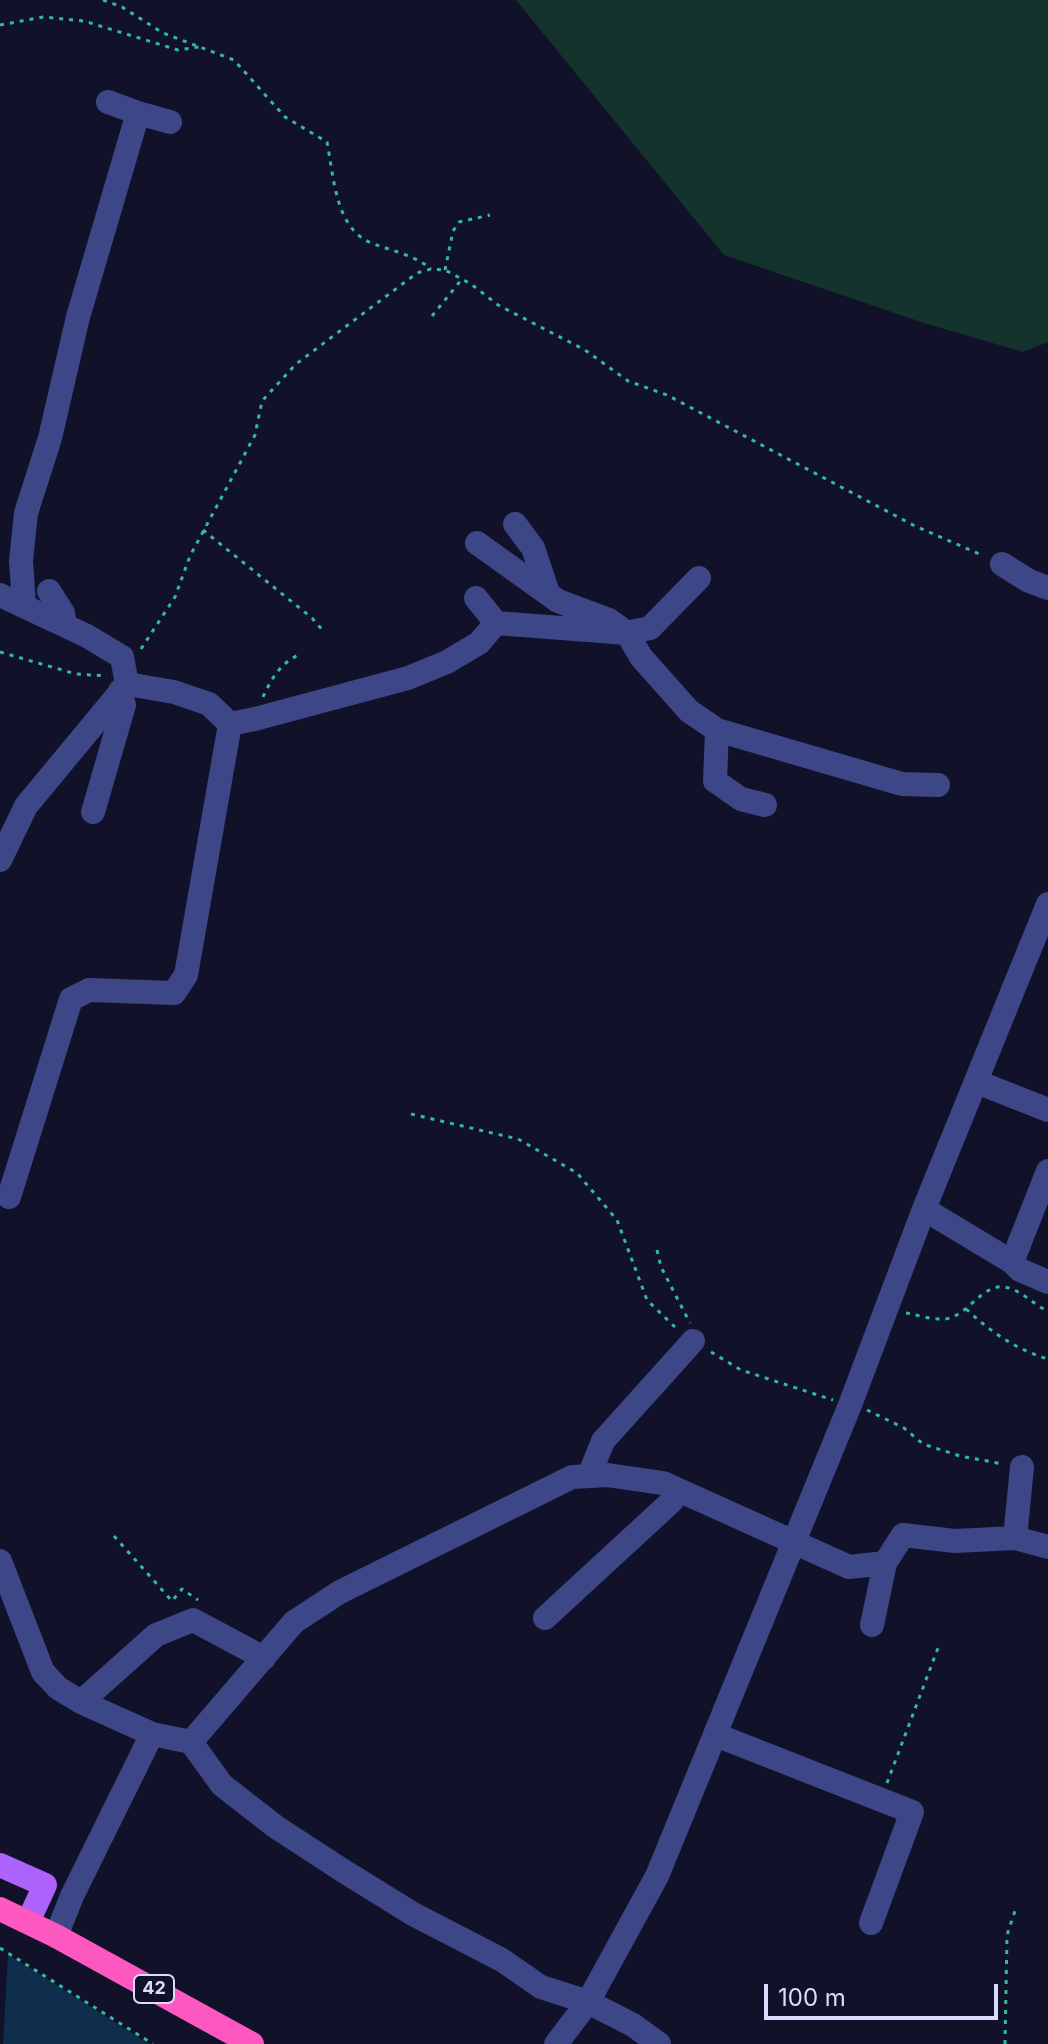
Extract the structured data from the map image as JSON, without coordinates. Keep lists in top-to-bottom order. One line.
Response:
{"streets":{"highway":["42"]},"scale_bar":"100 m"}
